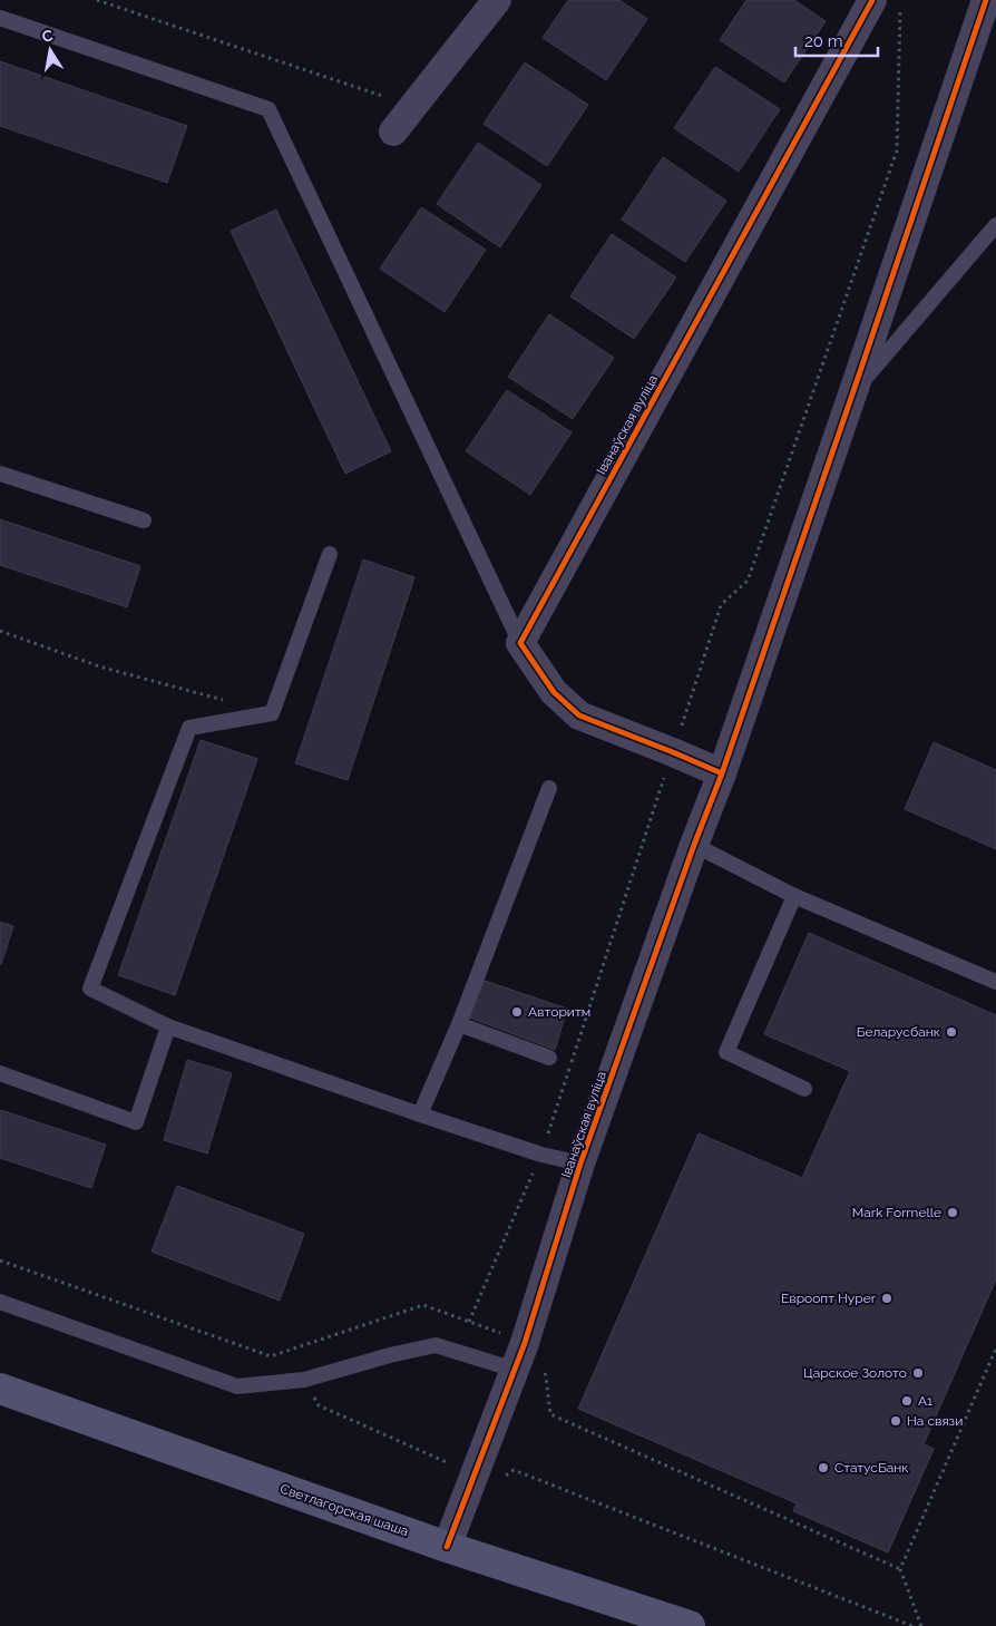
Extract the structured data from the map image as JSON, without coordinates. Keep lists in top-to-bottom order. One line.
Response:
{"streets":{"main road":["Светлагорская шаша"],"street":["Іванаўская вуліца"]},"crossings":[["Іванаўская вуліца","Светлагорская шаша"]],"places":["Авторитм","Беларусбанк","Mark Formelle","Евроопт Hyper","Царское Золото","A1","На связи","СтатусБанк"],"scale_bar":"20 m","north":"top"}
